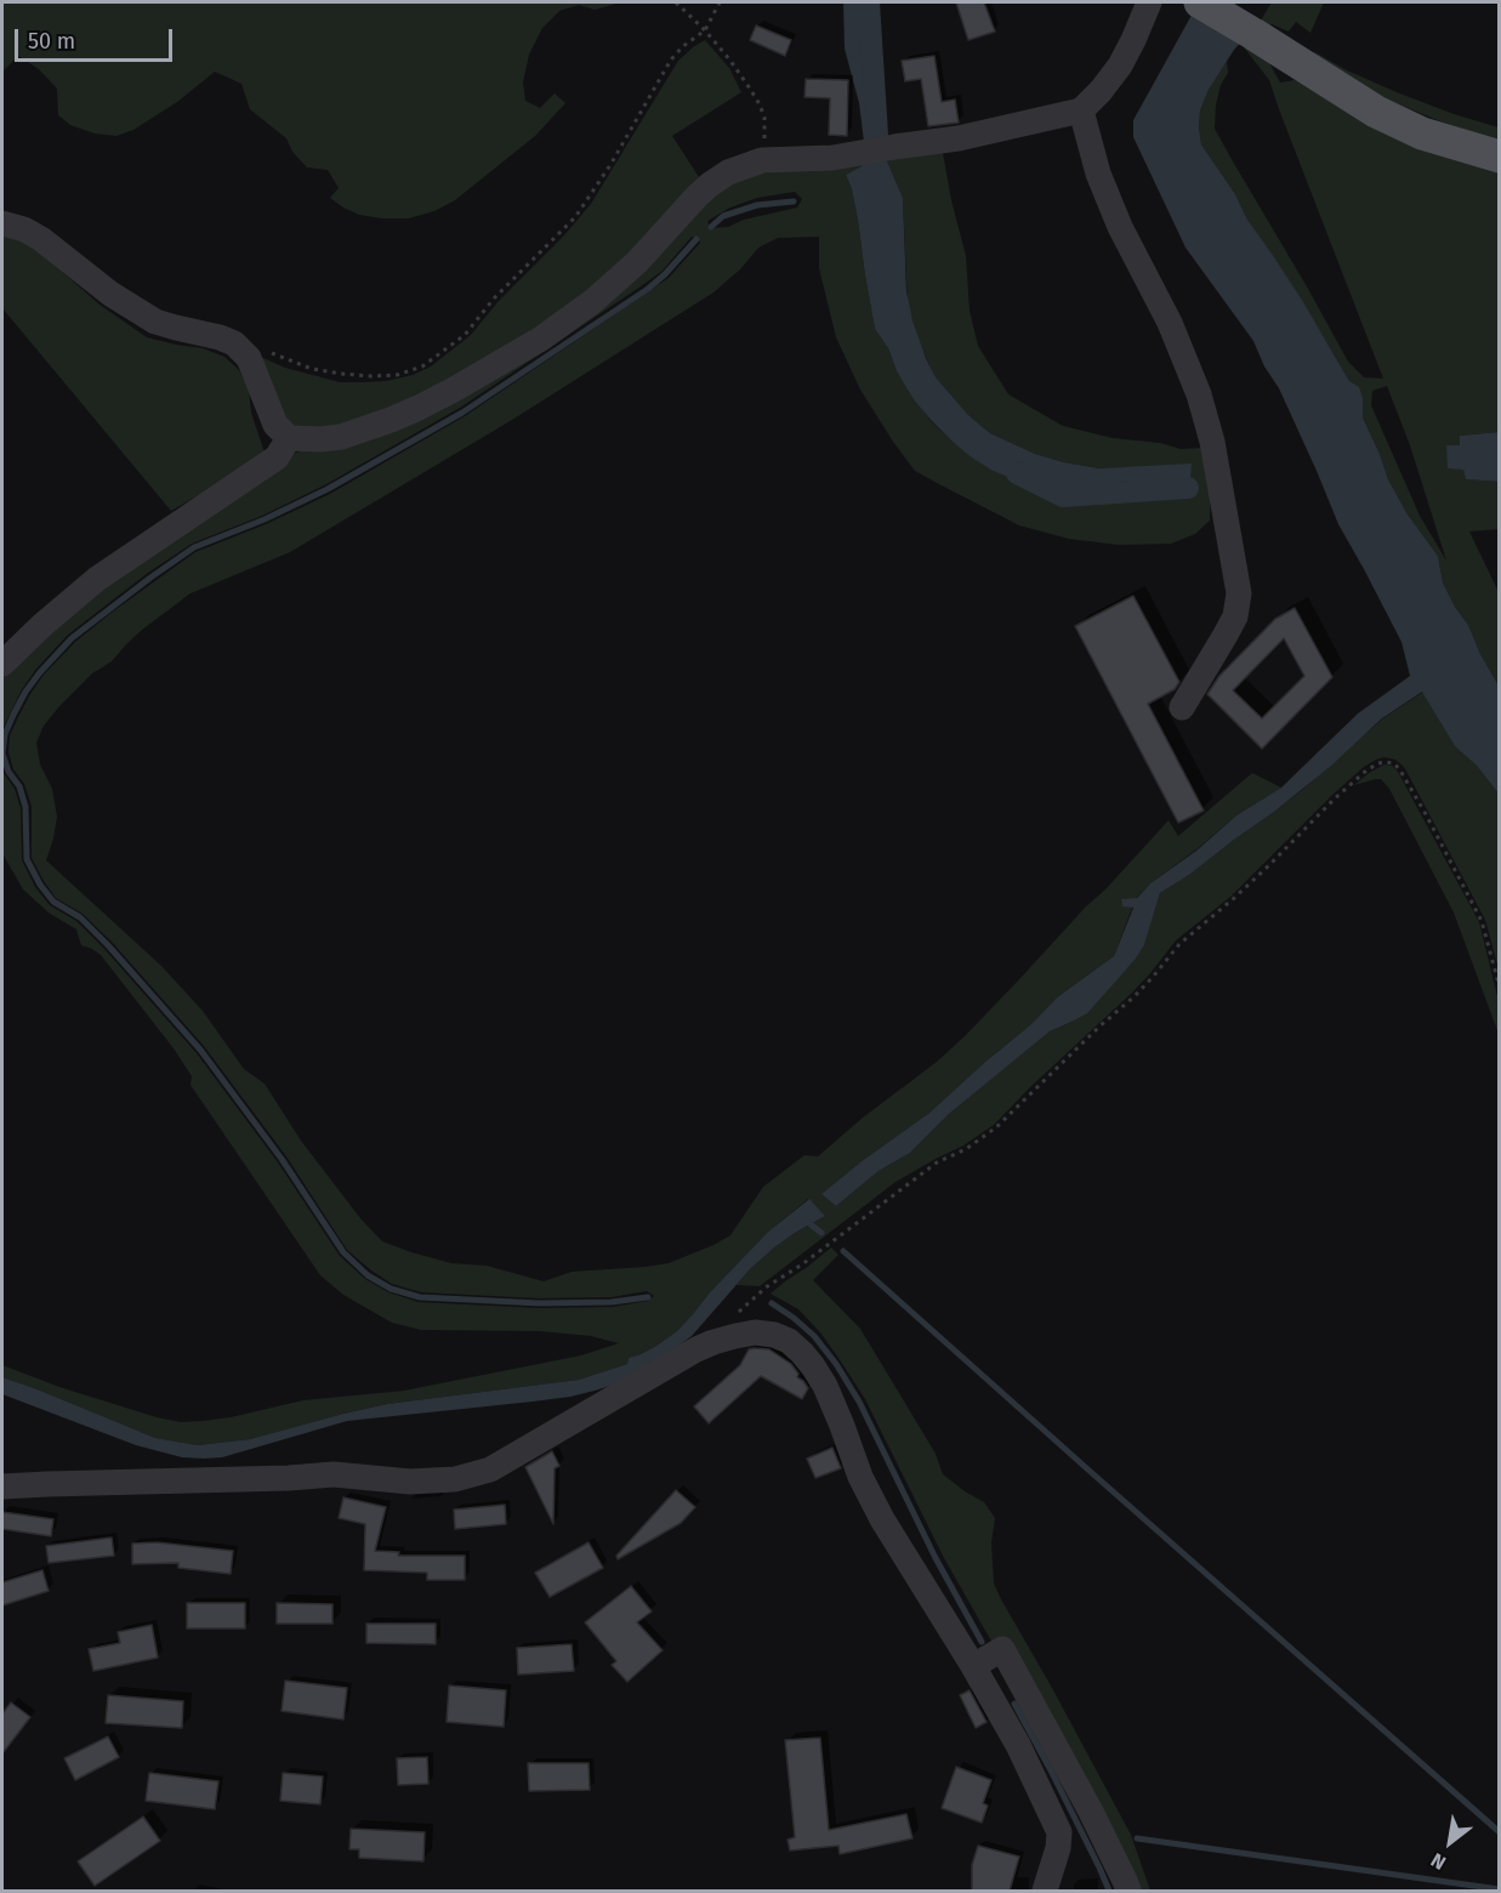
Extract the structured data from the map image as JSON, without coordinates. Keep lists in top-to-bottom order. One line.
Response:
{"scale_bar":"50 m","north":"bottom left"}
